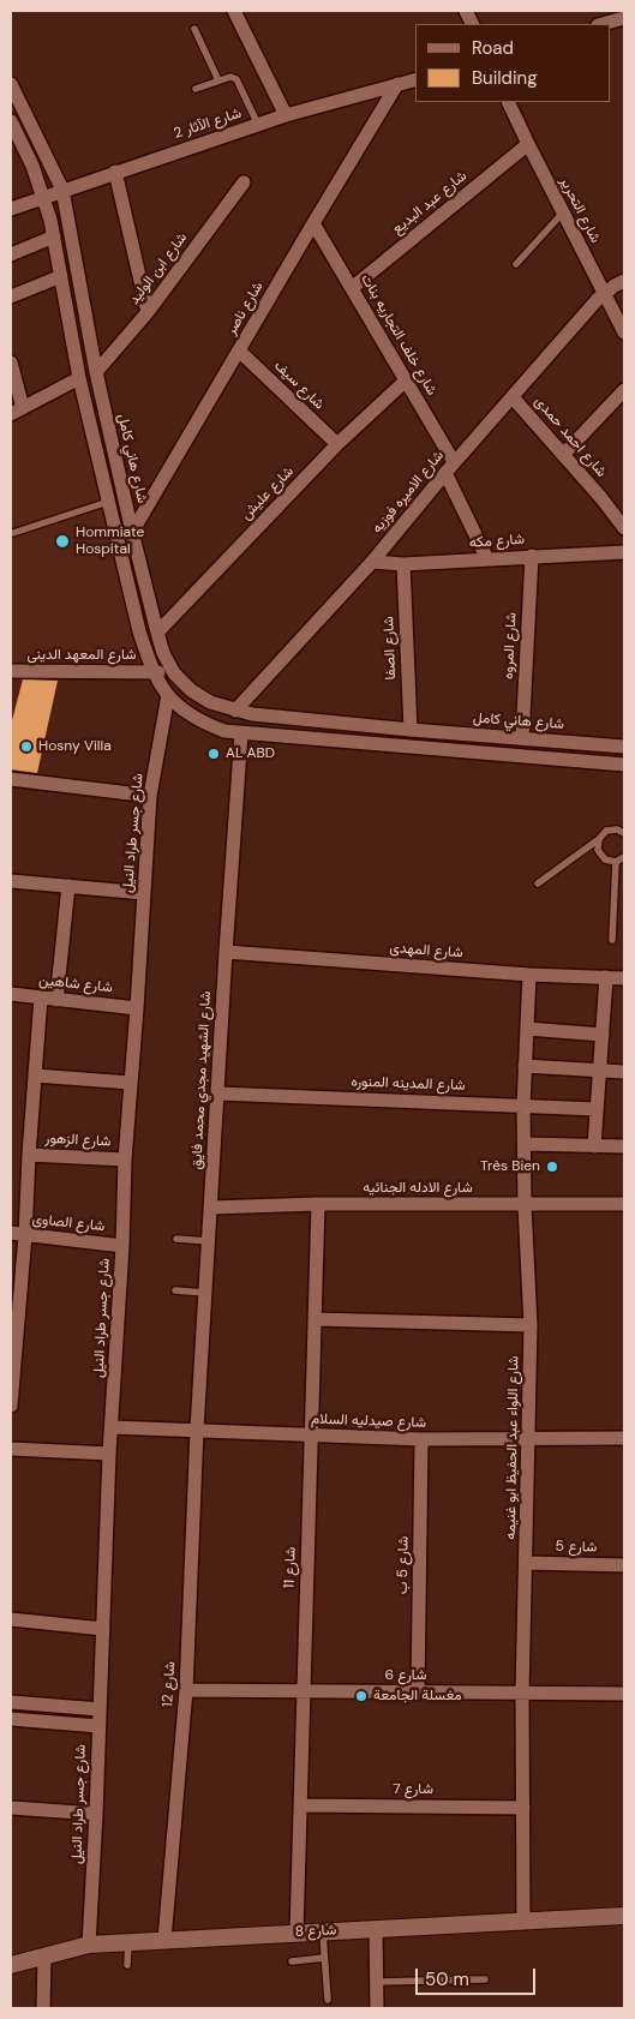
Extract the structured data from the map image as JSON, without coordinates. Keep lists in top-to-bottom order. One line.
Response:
{"streets":{"street":["شارع الآثار 2","شارع عبد البديع","شارع التحرير","شارع ابن الوليد","شارع ناصر","شارع خلف التجاريه بنات","شارع سيف","شارع احمد حمدى","شارع هاني كامل","شارع الاميره فوزيه","شارع عليش","شارع مكه","شارع المروه","شارع الصفا","شارع المعهد الدينى","شارع جسر طراد النيل","شارع المهدى","شارع شاهين","شارع الشهيد مجدي محمد فايق","شارع المدينه المنوره","شارع الزهور","شارع الادله الجنائيه","شارع الصاوى","شارع صيدليه السلام","شارع اللواء عبد الحفيظ ابو غنيمه","شارع 5","شارع 5 ب","شارع 11","شارع 6","شارع 12","شارع 7","شارع 8"]},"crossings":[["شارع الآثار 2","شارع ناصر"],["شارع الآثار 2","شارع هاني كامل"],["شارع عبد البديع","شارع التحرير"],["شارع عبد البديع","شارع خلف التجاريه بنات"],["شارع التحرير","شارع الاميره فوزيه"],["شارع ابن الوليد","شارع هاني كامل"],["شارع ناصر","شارع خلف التجاريه بنات"],["شارع ناصر","شارع سيف"],["شارع ناصر","شارع هاني كامل"],["شارع خلف التجاريه بنات","شارع الاميره فوزيه"],["شارع خلف التجاريه بنات","شارع عليش"],["شارع خلف التجاريه بنات","شارع مكه"],["شارع سيف","شارع عليش"],["شارع احمد حمدى","شارع الاميره فوزيه"],["شارع هاني كامل","شارع الاميره فوزيه"],["شارع هاني كامل","شارع عليش"],["شارع هاني كامل","شارع المروه"],["شارع هاني كامل","شارع الصفا"],["شارع هاني كامل","شارع المعهد الدينى"],["شارع الاميره فوزيه","شارع مكه"],["شارع مكه","شارع المروه"],["شارع مكه","شارع الصفا"],["شارع جسر طراد النيل","شارع شاهين"],["شارع جسر طراد النيل","شارع الزهور"],["شارع جسر طراد النيل","شارع الصاوى"],["شارع جسر طراد النيل","شارع صيدليه السلام"],["شارع جسر طراد النيل","شارع 8"],["شارع المهدى","شارع الشهيد مجدي محمد فايق"],["شارع المهدى","شارع اللواء عبد الحفيظ ابو غنيمه"],["شارع الشهيد مجدي محمد فايق","شارع المدينه المنوره"],["شارع الشهيد مجدي محمد فايق","شارع الادله الجنائيه"],["شارع الشهيد مجدي محمد فايق","شارع صيدليه السلام"],["شارع الشهيد مجدي محمد فايق","شارع 12"],["شارع المدينه المنوره","شارع اللواء عبد الحفيظ ابو غنيمه"],["شارع الادله الجنائيه","شارع اللواء عبد الحفيظ ابو غنيمه"],["شارع الادله الجنائيه","شارع 11"],["شارع صيدليه السلام","شارع اللواء عبد الحفيظ ابو غنيمه"],["شارع صيدليه السلام","شارع 5 ب"],["شارع صيدليه السلام","شارع 11"],["شارع صيدليه السلام","شارع 12"],["شارع اللواء عبد الحفيظ ابو غنيمه","شارع 5"],["شارع اللواء عبد الحفيظ ابو غنيمه","شارع 6"],["شارع اللواء عبد الحفيظ ابو غنيمه","شارع 7"],["شارع اللواء عبد الحفيظ ابو غنيمه","شارع 8"],["شارع 5 ب","شارع 6"],["شارع 11","شارع 6"],["شارع 11","شارع 7"],["شارع 11","شارع 8"],["شارع 6","شارع 12"],["شارع 12","شارع 8"]],"places":["Hommiate Hospital","Hosny Villa","AL ABD","Très Bien","مغسلة الجامعة"],"legend":["Road","Building"],"scale_bar":"50 m"}
